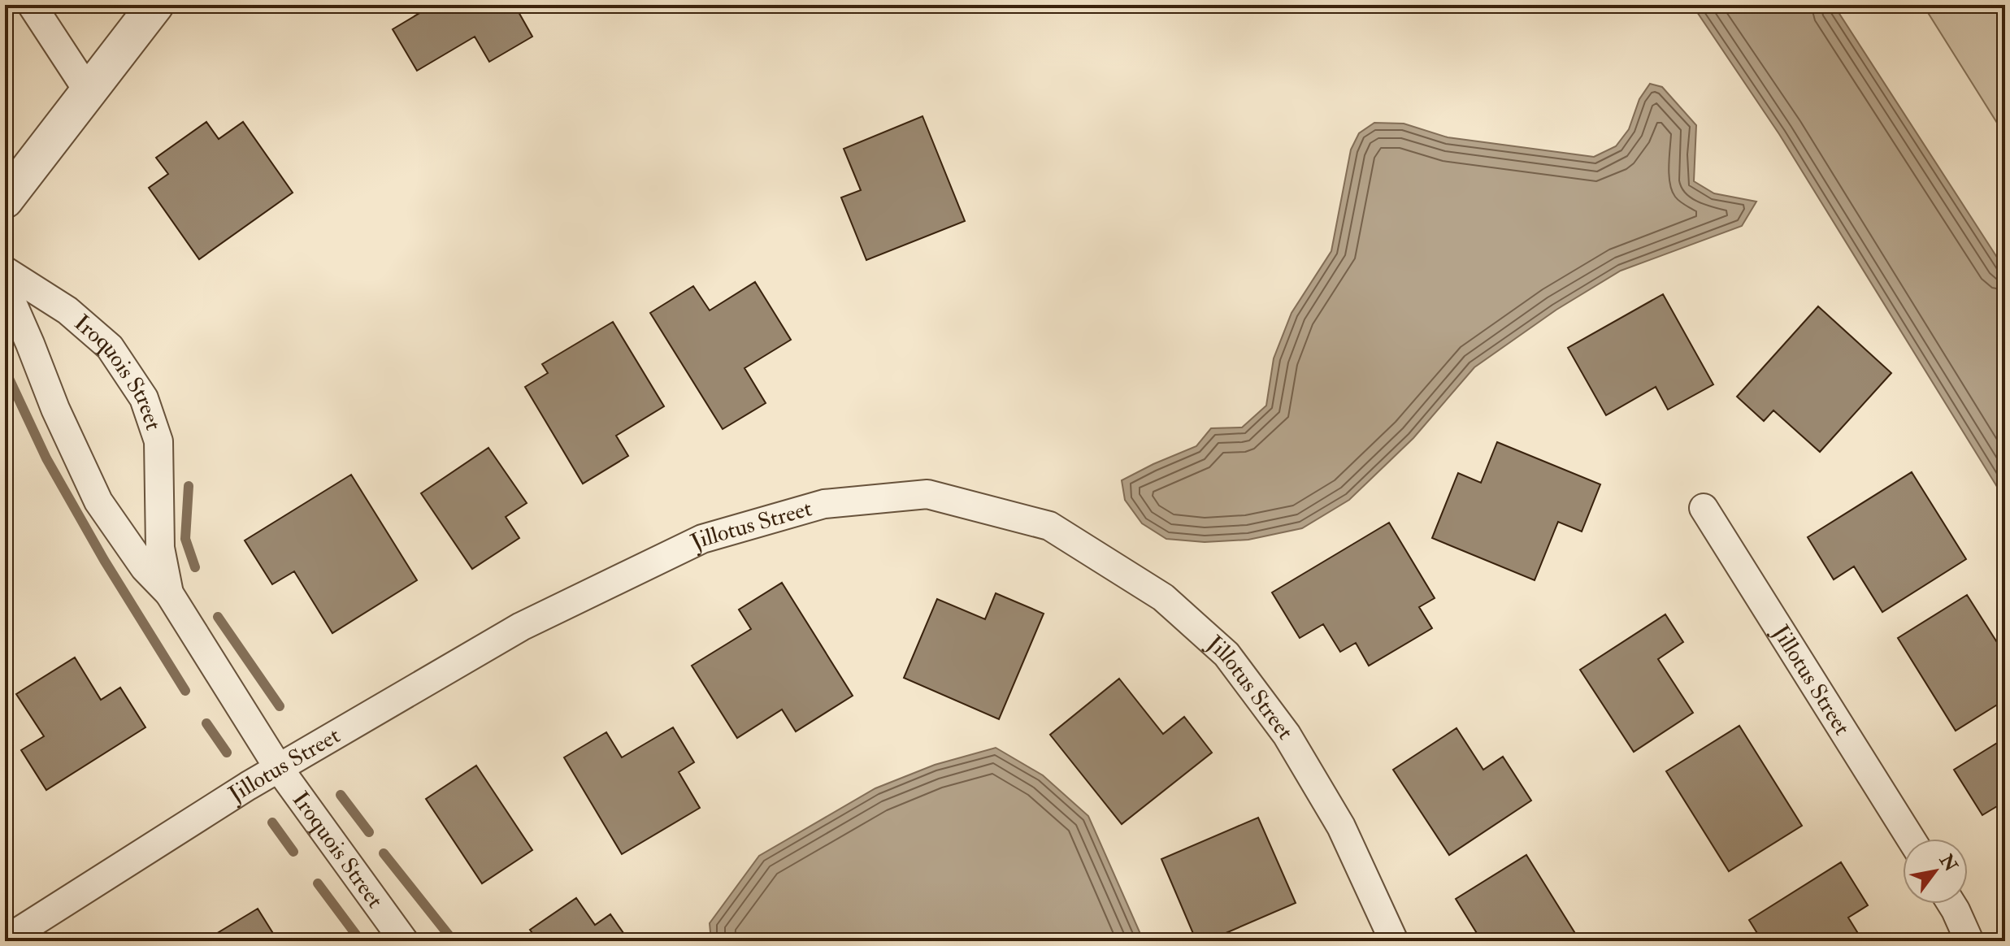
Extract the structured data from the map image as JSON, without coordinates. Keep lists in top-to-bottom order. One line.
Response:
{"streets":{"street":["Iroquois Street","Jillotus Street"]},"crossings":[["Iroquois Street","Jillotus Street"]],"north":"top right"}
